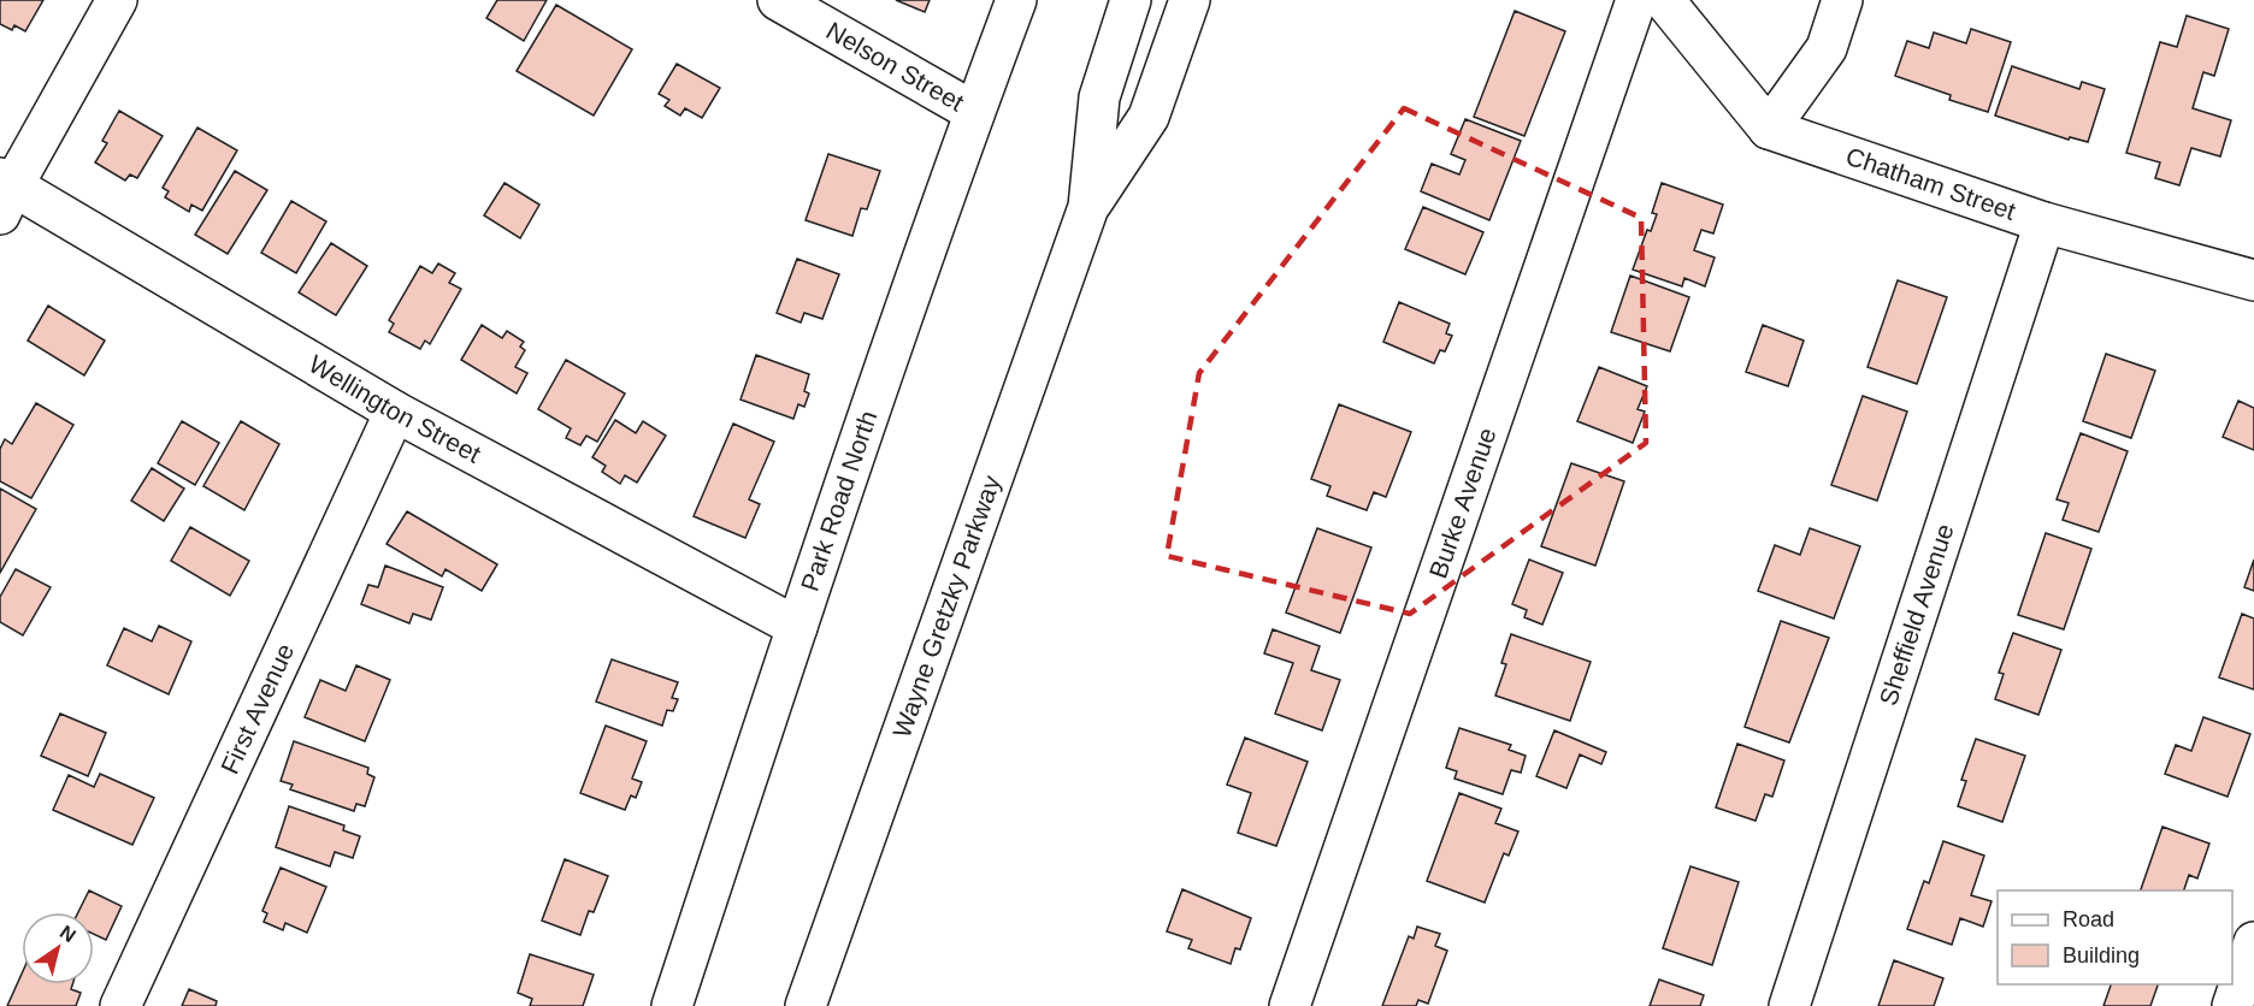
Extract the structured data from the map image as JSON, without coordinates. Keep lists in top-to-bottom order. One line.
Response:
{"streets":{"street":["Nelson Street","Chatham Street","Wellington Street","Park Road North","Burke Avenue","Wayne Gretzky Parkway","Sheffield Avenue","First Avenue"]},"crossings":[["Nelson Street","Park Road North"],["Chatham Street","Sheffield Avenue"],["Wellington Street","Park Road North"],["Wellington Street","First Avenue"]],"legend":["Road","Building"],"north":"top right"}
